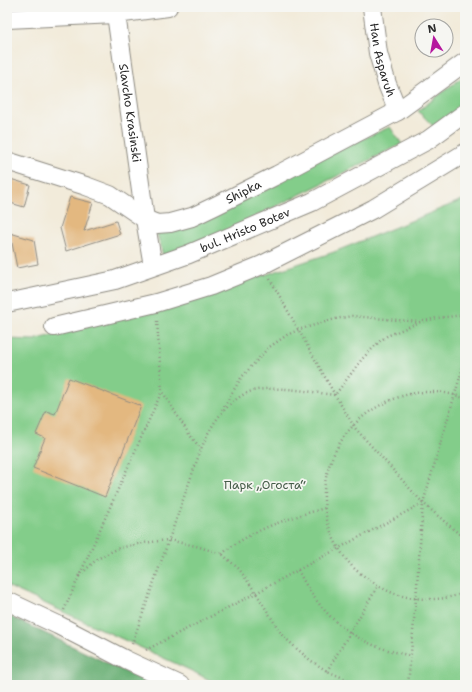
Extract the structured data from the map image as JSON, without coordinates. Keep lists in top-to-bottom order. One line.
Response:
{"streets":{"street":["Han Asparuh","Slavcho Krasinski","Shipka","bul. Hristo Botev"]},"crossings":[["Han Asparuh","Shipka"],["Slavcho Krasinski","Shipka"],["Slavcho Krasinski","bul. Hristo Botev"]],"parks":["Парк „Огоста“"],"north":"top"}
